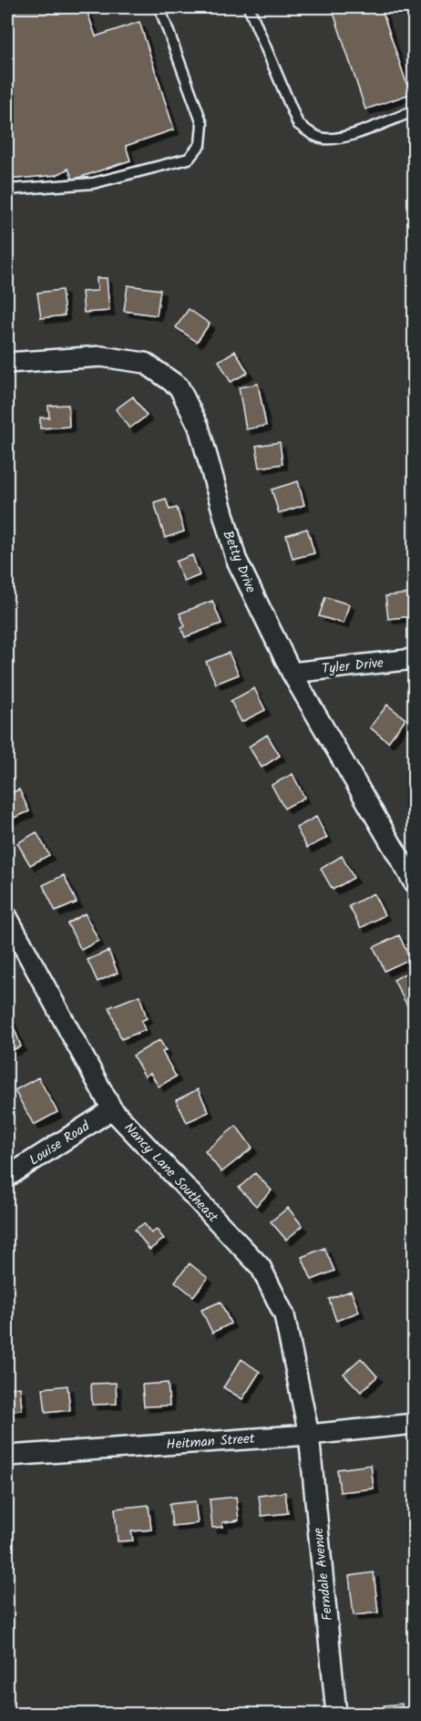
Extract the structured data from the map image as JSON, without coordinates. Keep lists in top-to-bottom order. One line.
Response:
{"streets":{"street":["Betty Drive","Tyler Drive","Louise Road","Nancy Lane Southeast","Heitman Street","Ferndale Avenue"]},"crossings":[["Betty Drive","Tyler Drive"],["Louise Road","Nancy Lane Southeast"],["Nancy Lane Southeast","Heitman Street"],["Nancy Lane Southeast","Ferndale Avenue"],["Heitman Street","Ferndale Avenue"]]}
